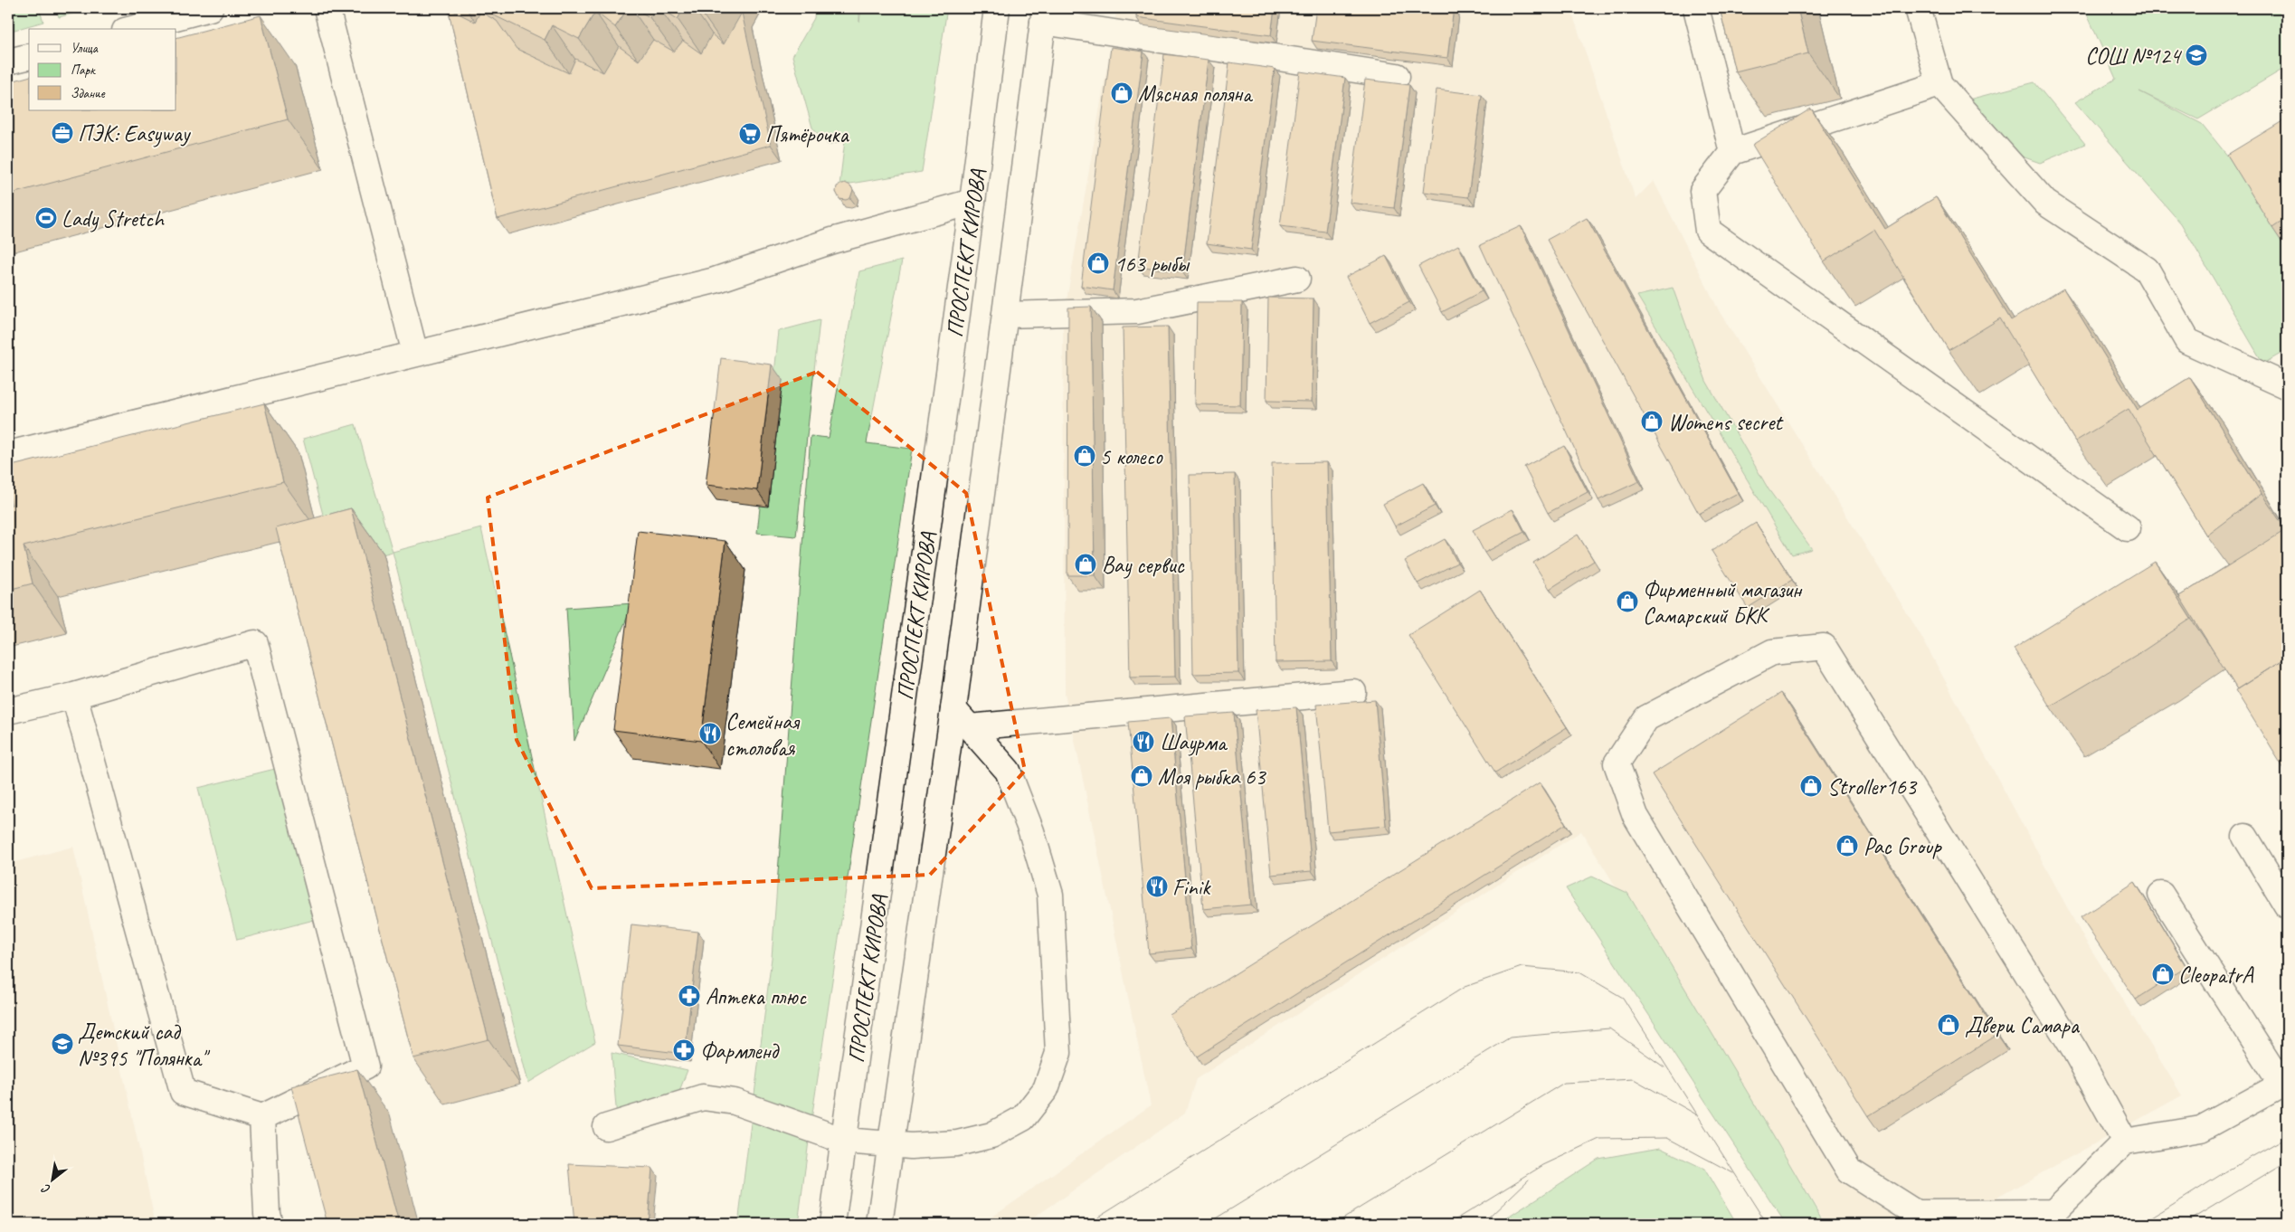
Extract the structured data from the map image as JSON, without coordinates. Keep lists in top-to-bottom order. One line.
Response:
{"streets":{"main road":["ПРОСПЕКТ КИРОВА"]},"places":{"school or university":["СОШ №124","Детский сад №395 \"Полянка\""],"shop":["Мясная поляна","163 рыбы","Womens secret","5 колесо","Вау сервис","Фирменный магазин Самарский БКК","Моя рыбка 63","Stroller163","Pac Group","CleopatrA","Двери Самара"],"office":["ПЭК: Easyway"],"supermarket":["Пятёрочка"],"sports":["Lady Stretch"],"restaurant":["Семейная столовая","Шаурма","Finik"],"pharmacy":["Аптека плюс","Фармленд"]},"legend":["Улица","Парк","Здание"],"north":"bottom left"}
